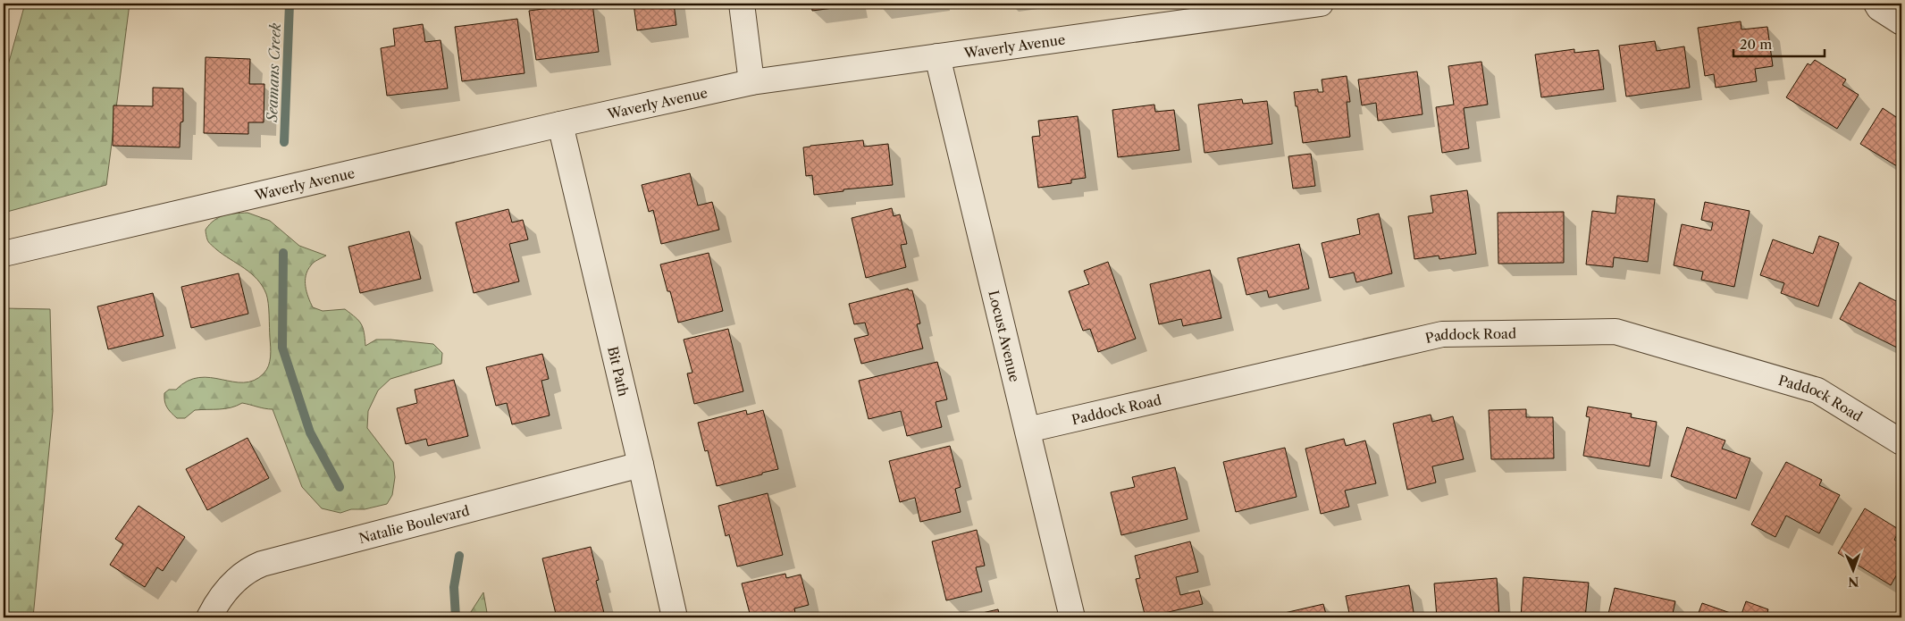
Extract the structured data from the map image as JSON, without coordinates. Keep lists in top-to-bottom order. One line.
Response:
{"streets":{"street":["Waverly Avenue","Paddock Road","Locust Avenue","Bit Path","Natalie Boulevard"]},"crossings":[["Waverly Avenue","Locust Avenue"],["Waverly Avenue","Bit Path"],["Paddock Road","Locust Avenue"],["Bit Path","Natalie Boulevard"]],"water":["Seamans Creek"],"scale_bar":"20 m","north":"bottom"}
